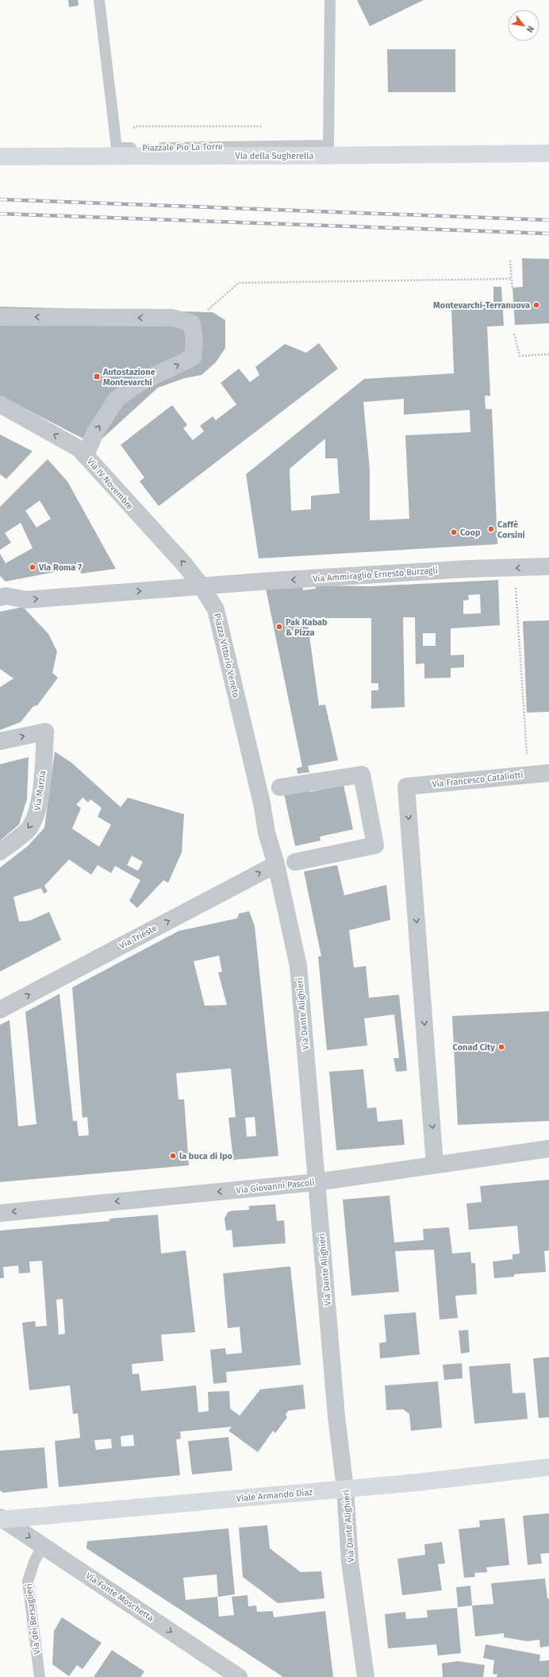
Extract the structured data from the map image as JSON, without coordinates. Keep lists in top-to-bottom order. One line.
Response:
{"streets":{"street":["Via della Sugherella","Via IV Novembre","Via Ammiraglio Ernesto Burzagli","Piazza Vittorio Veneto","Via Francesco Cataliotti","Via Marzia","Via Trieste","Via Dante Alighieri","Via Giovanni Pascoli","Viale Armando Diaz","Via Fonte Moschetta"],"lane":["Piazzale Pio La Torre","Via dei Bersaglieri"]},"crossings":[["Via IV Novembre","Via Ammiraglio Ernesto Burzagli"],["Via IV Novembre","Piazza Vittorio Veneto"],["Via Ammiraglio Ernesto Burzagli","Piazza Vittorio Veneto"],["Piazza Vittorio Veneto","Via Trieste"],["Piazza Vittorio Veneto","Via Dante Alighieri"],["Via Francesco Cataliotti","Via Giovanni Pascoli"],["Via Trieste","Via Dante Alighieri"],["Via Dante Alighieri","Via Giovanni Pascoli"],["Via Dante Alighieri","Viale Armando Diaz"],["Viale Armando Diaz","Via Fonte Moschetta"],["Via Fonte Moschetta","Via dei Bersaglieri"]],"one_way":["Via IV Novembre","Via Ammiraglio Ernesto Burzagli","Via Trieste","Via Giovanni Pascoli","Via Fonte Moschetta"],"places":{"other":["Montevarchi-Terranuova","Caffè Corsini","Coop","Via Roma 7","Pak Kabab & Pizza","Conad City","la buca di Ipo"],"transit":["Autostazione Montevarchi"]},"north":"bottom right"}
